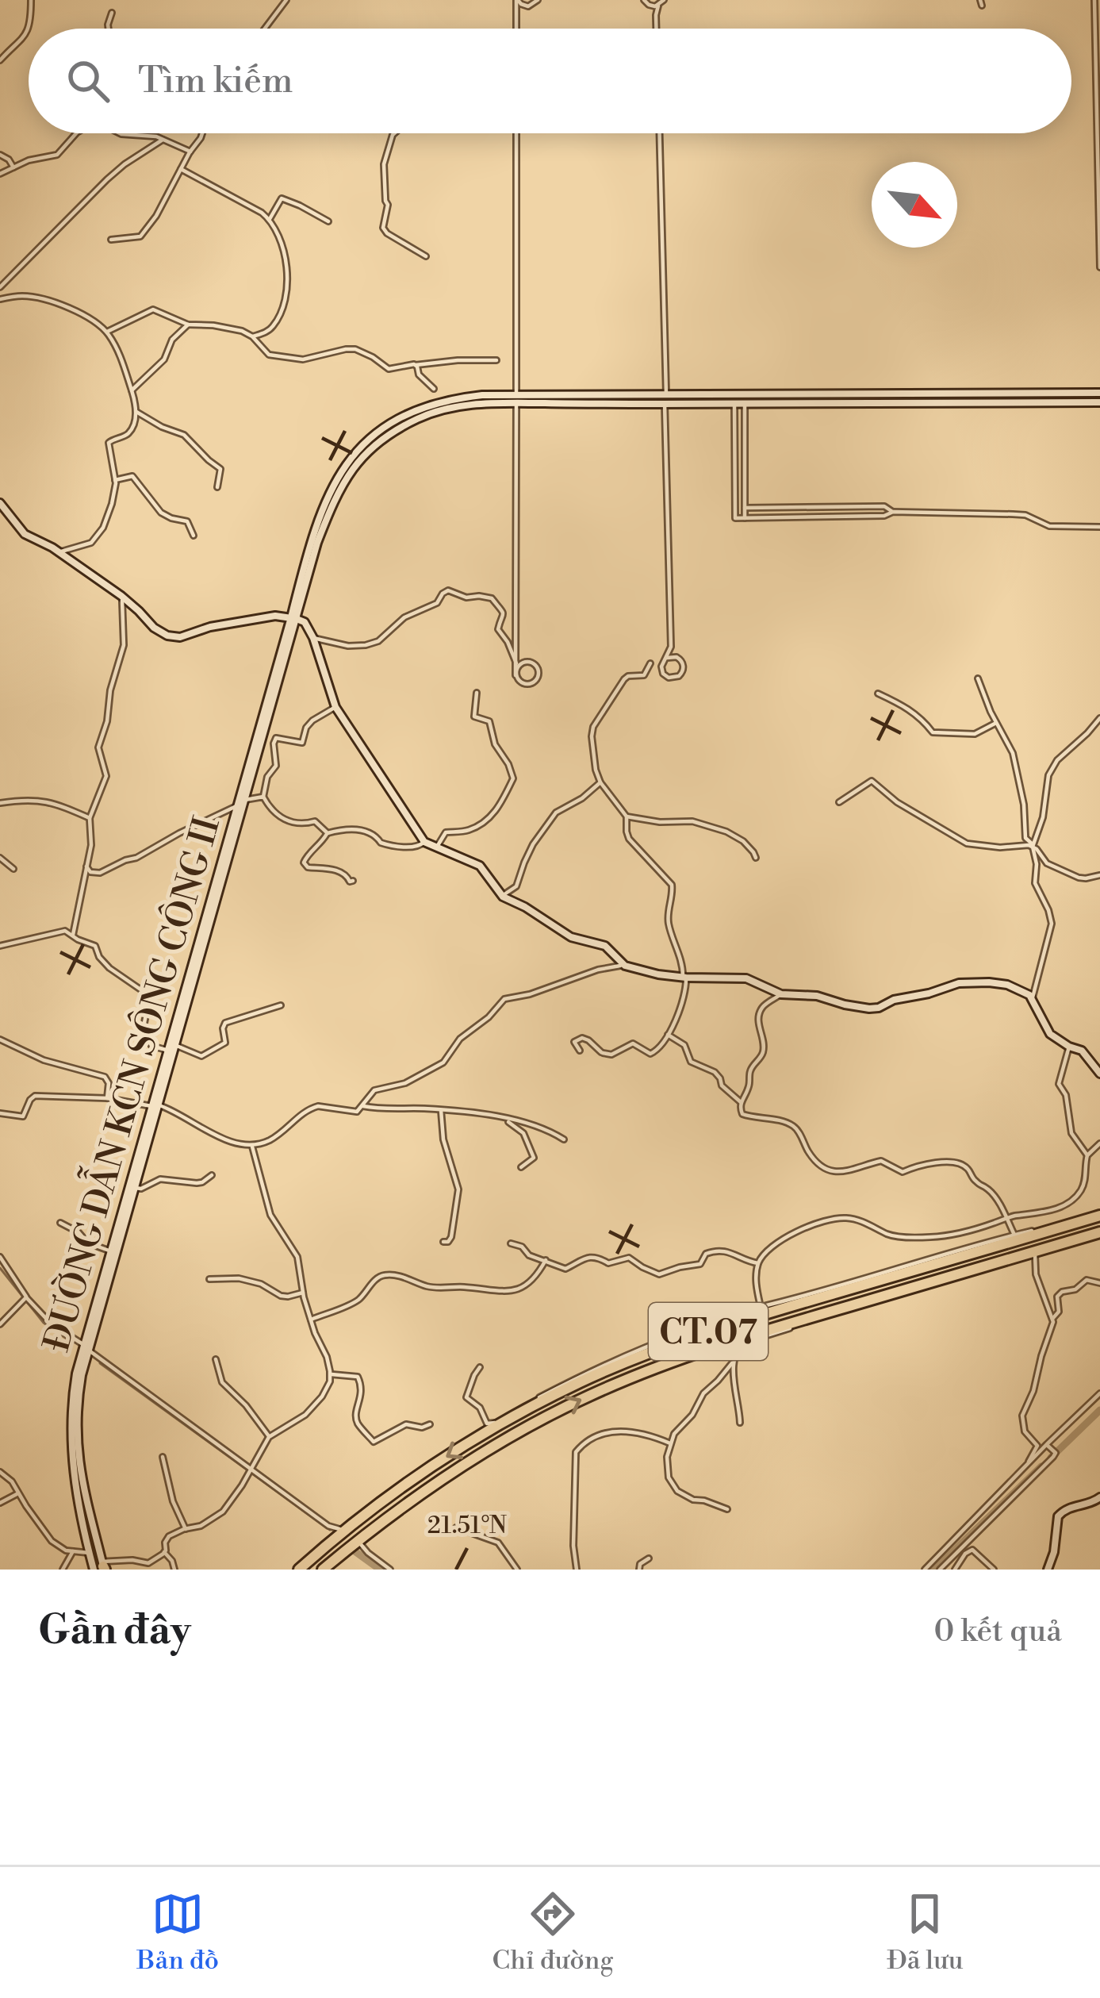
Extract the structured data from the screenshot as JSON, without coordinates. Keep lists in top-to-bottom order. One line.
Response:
{"streets":{"highway":["CT.07"],"street":["ĐƯỜNG DẪN KCN SÔNG CÔNG II"]},"north":"bottom right","page":{"search":"Tìm kiếm","heading":["Gần đây","0 kết quả"],"nav":["Bản đồ","Chỉ đường","Đã lưu"]},"coordinates":["21.51°N"]}
